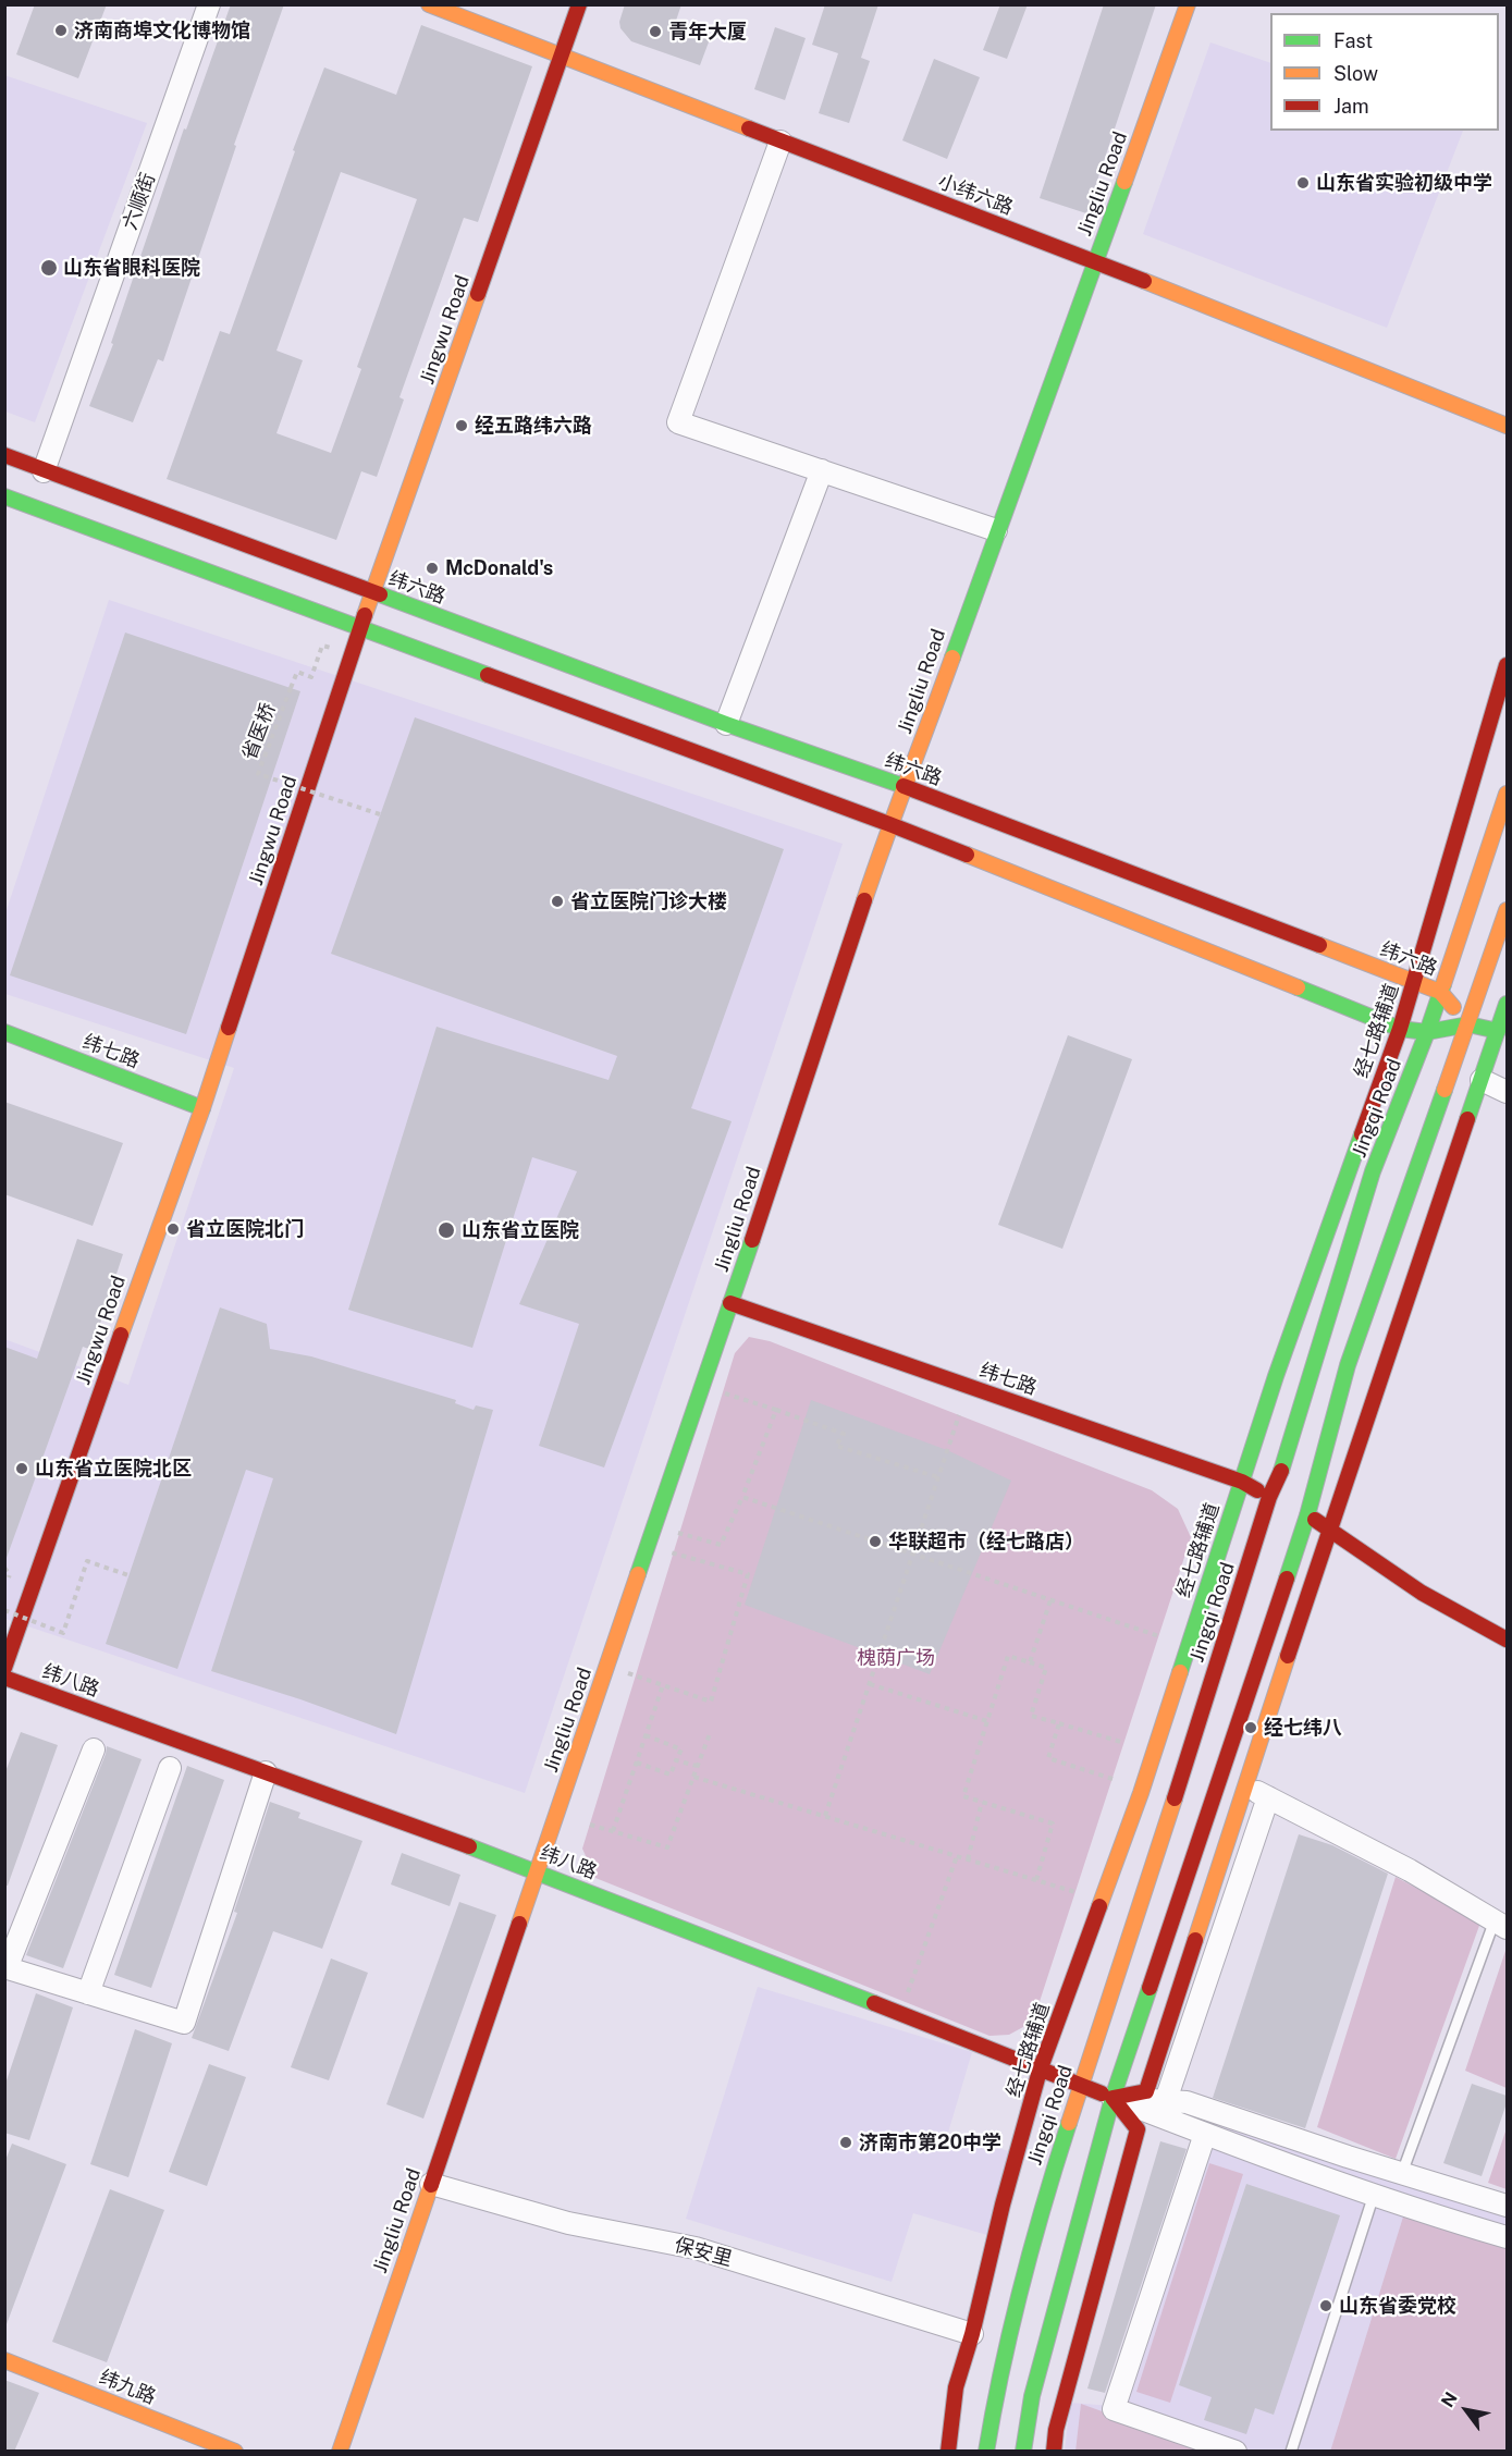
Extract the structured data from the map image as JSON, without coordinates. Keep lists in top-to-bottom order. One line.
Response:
{"streets":{"street":["Jingliu Road","小纬六路","六顺街","Jingwu Road","纬六路","经七路辅道","纬七路","Jingqi Road","纬八路","保安里","纬九路"],"path":["省医桥"]},"crossings":[["Jingliu Road","小纬六路"],["Jingliu Road","纬六路"],["Jingliu Road","纬七路"],["Jingliu Road","纬八路"],["Jingliu Road","保安里"],["小纬六路","Jingwu Road"],["六顺街","纬六路"],["Jingwu Road","纬六路"],["Jingwu Road","纬七路"],["纬六路","经七路辅道"],["纬六路","Jingqi Road"],["经七路辅道","纬七路"],["经七路辅道","纬八路"],["经七路辅道","保安里"],["纬七路","Jingqi Road"],["Jingqi Road","纬八路"]],"parks":["槐荫广场"],"places":["济南商埠文化博物馆","青年大厦","山东省实验初级中学","山东省眼科医院","经五路纬六路","McDonald's","省立医院门诊大楼","省立医院北门","山东省立医院","山东省立医院北区","华联超市（经七路店）","经七纬八","济南市第20中学","山东省委党校"],"legend":["Fast","Slow","Jam"],"north":"top left"}
